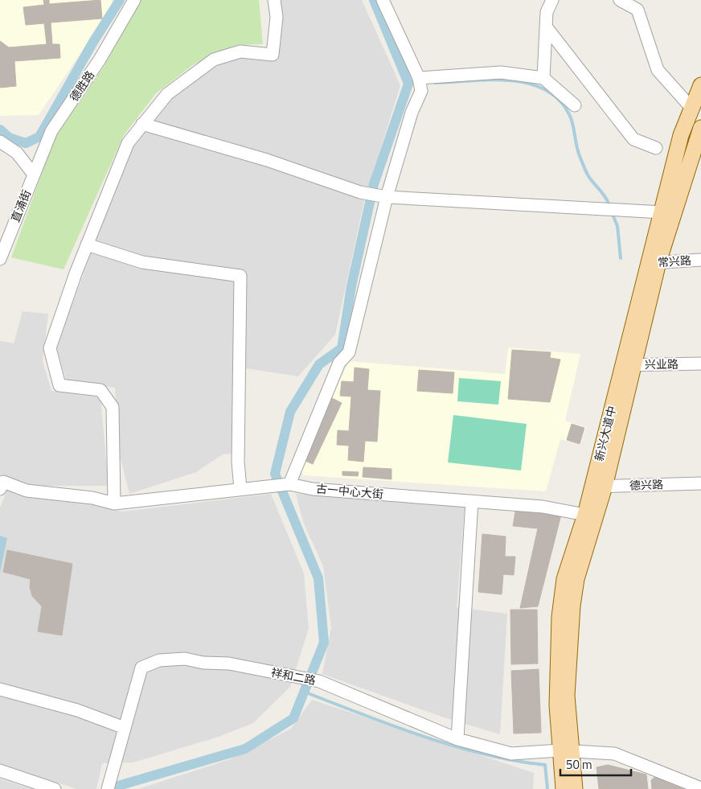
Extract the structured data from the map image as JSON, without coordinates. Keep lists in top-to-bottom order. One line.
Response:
{"streets":{"main road":["新兴大道中"],"street":["德胜路","直涌街","常兴路","兴业路","德兴路","古一中心大街","祥和二路"]},"crossings":[["德胜路","直涌街"],["常兴路","新兴大道中"],["兴业路","新兴大道中"],["新兴大道中","德兴路"],["新兴大道中","古一中心大街"],["新兴大道中","祥和二路"]],"scale_bar":"50 m"}
